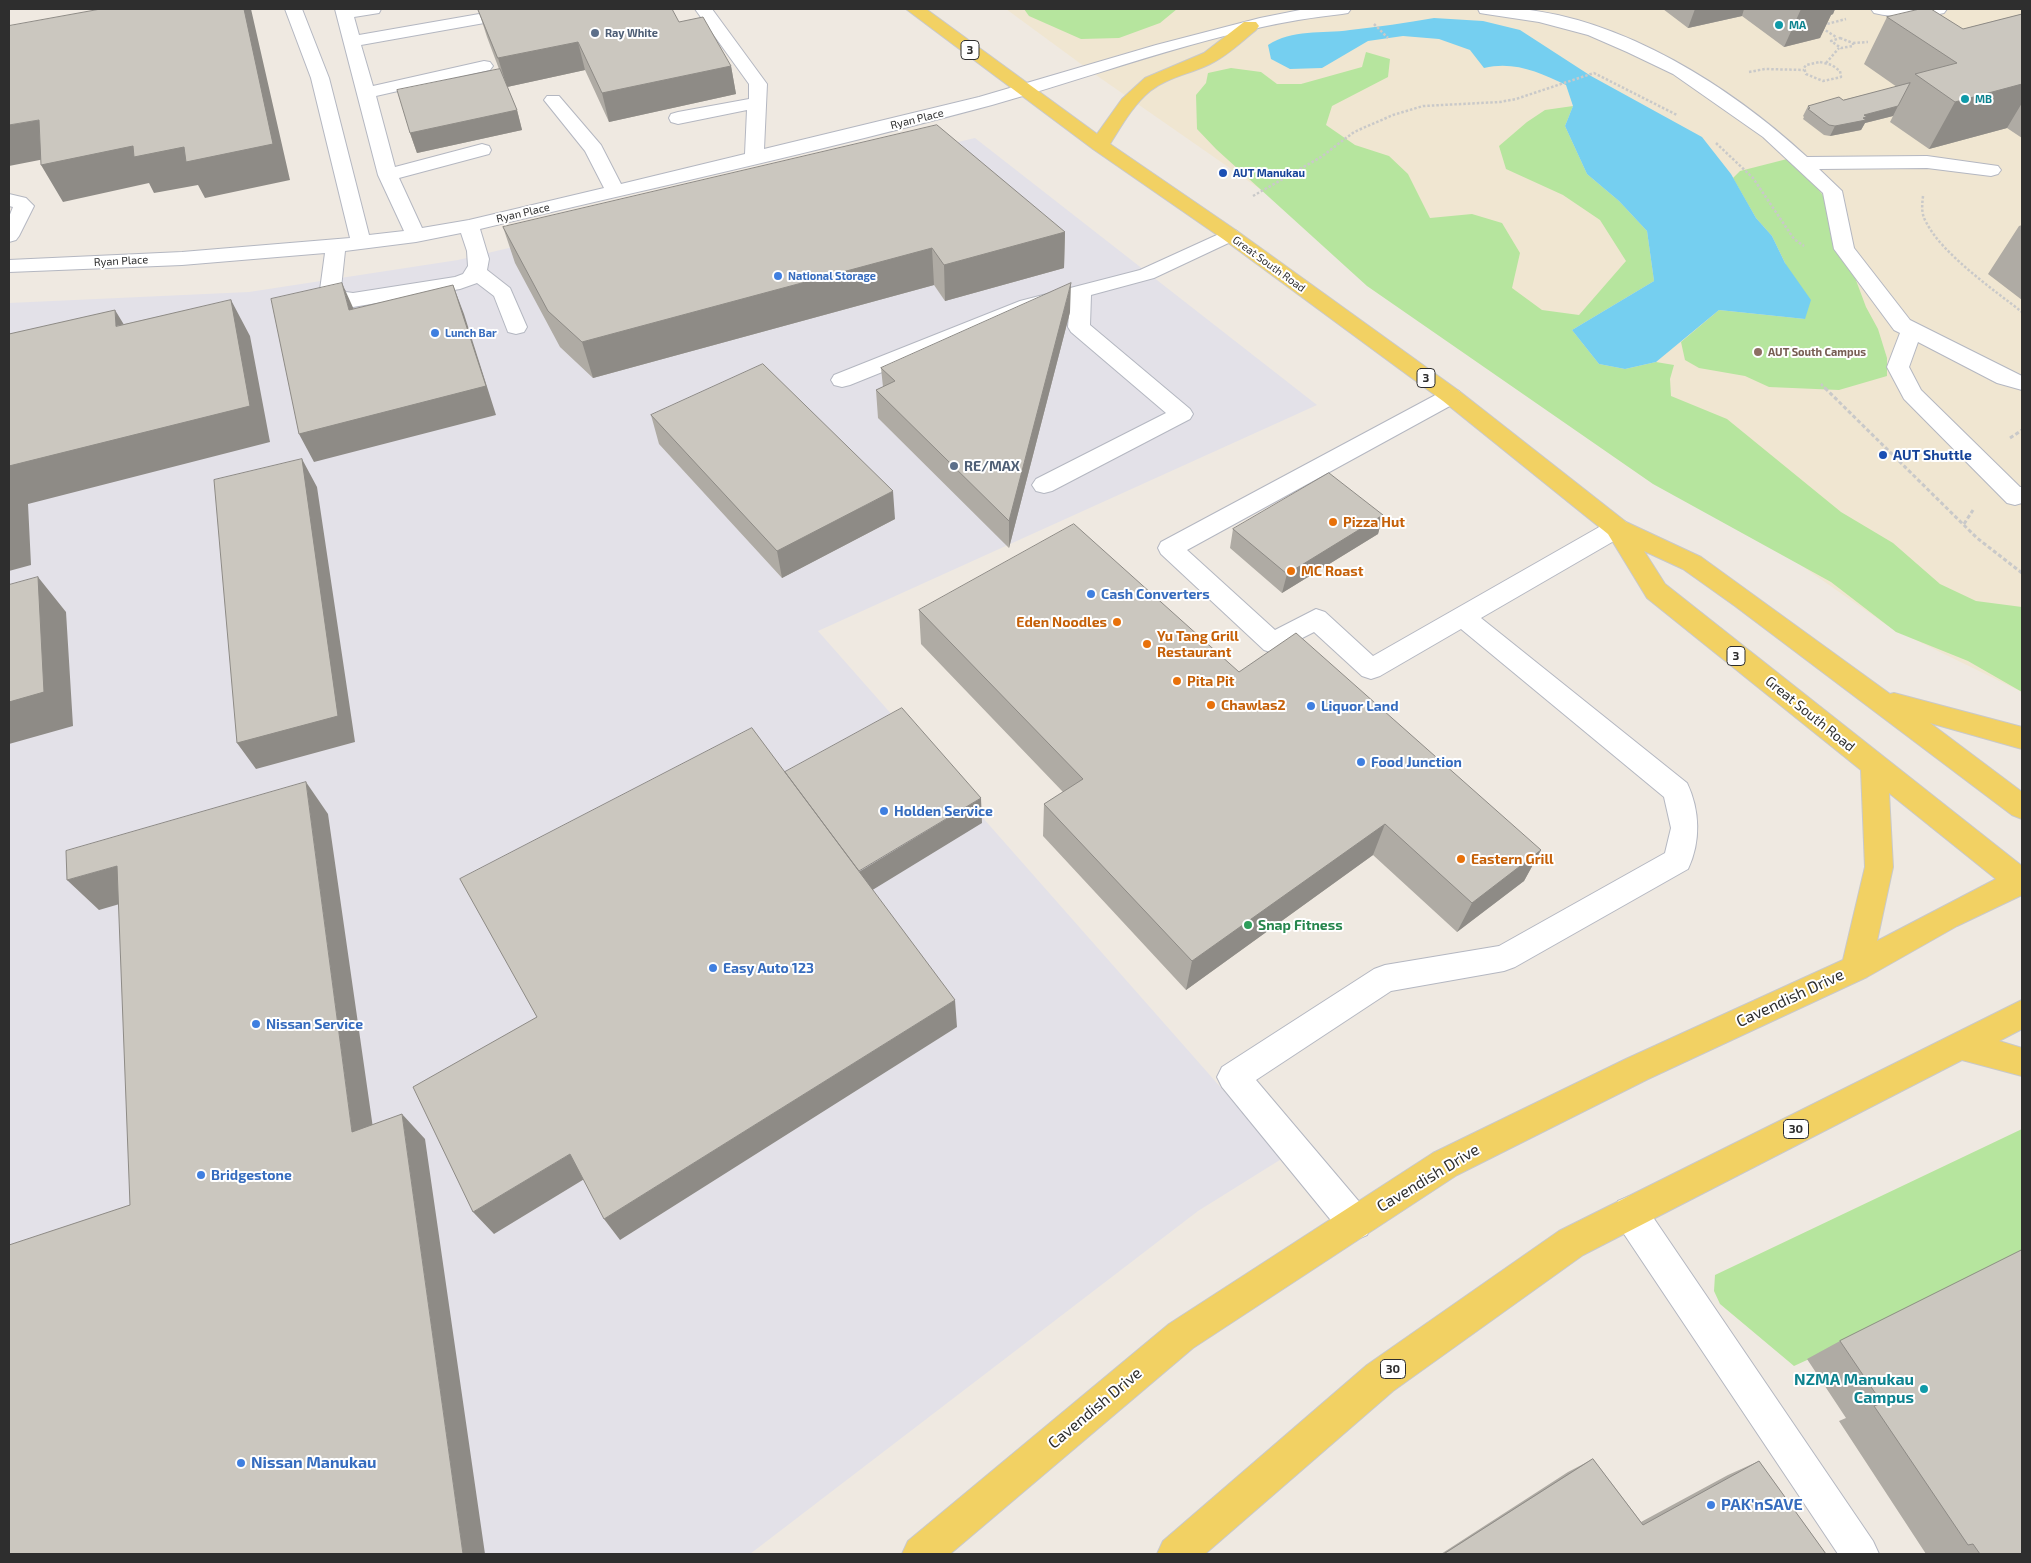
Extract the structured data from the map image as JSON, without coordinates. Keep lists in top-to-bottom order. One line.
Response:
{"streets":{"main road":["3","Great South Road","Cavendish Drive","30"],"street":["Ryan Place"]},"crossings":[["Ryan Place","Great South Road"],["Great South Road","Cavendish Drive"]],"places":["MA","Ray White","MB","AUT Manukau","National Storage","Lunch Bar","AUT South Campus","AUT Shuttle","RE/MAX","Pizza Hut","MC Roast","Cash Converters","Eden Noodles","Yu Tang Grill Restaurant","Pita Pit","Chawlas2","Liquor Land","Food Junction","Holden Service","Eastern Grill","Snap Fitness","Easy Auto 123","Nissan Service","Bridgestone","NZMA Manukau Campus","Nissan Manukau","PAK'nSAVE"]}
